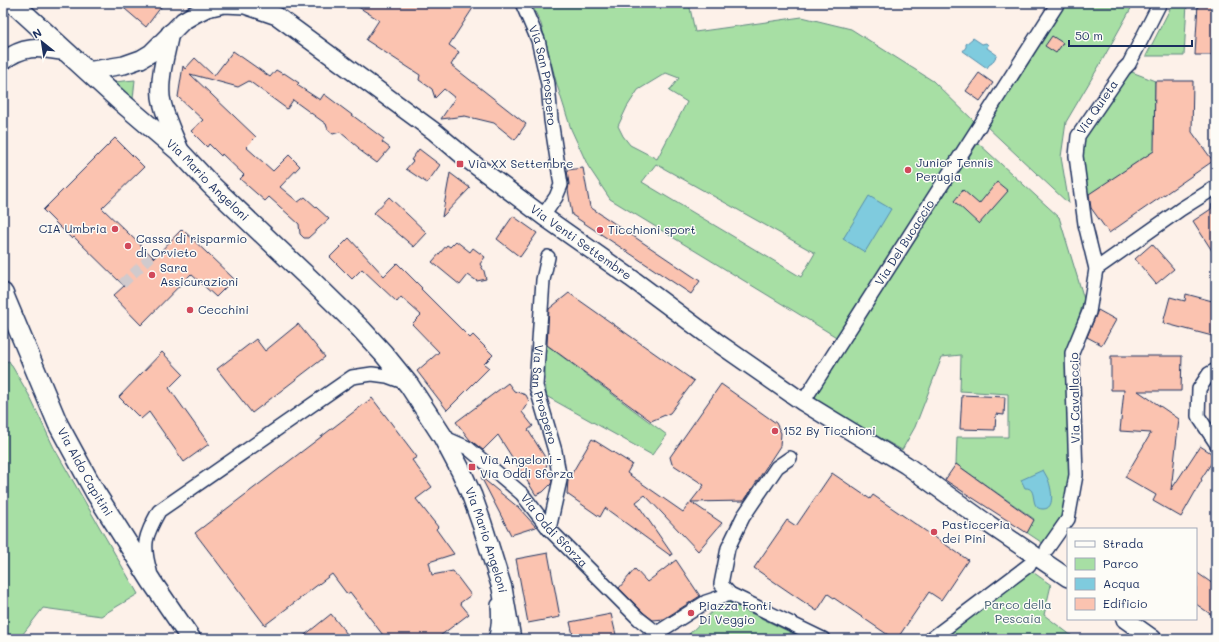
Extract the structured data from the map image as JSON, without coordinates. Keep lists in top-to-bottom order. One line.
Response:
{"streets":{"main road":["Via Mario Angeloni","Via Aldo Capitini"],"street":["Via San Prospero","Via Quieta","Via Venti Settembre","Via Del Bucaccio","Via Cavallaccio","Via Oddi Sforza"]},"crossings":[["Via San Prospero","Via Venti Settembre"],["Via San Prospero","Via Oddi Sforza"],["Via Quieta","Via Cavallaccio"],["Via Mario Angeloni","Via Venti Settembre"],["Via Mario Angeloni","Via Oddi Sforza"],["Via Venti Settembre","Via Del Bucaccio"]],"parks":["Parco della Pescaia"],"places":{"transit":["Via XX Settembre","Via Angeloni - Via Oddi Sforza"],"other":["Junior Tennis Perugia","CIA Umbria","Ticchioni sport","Cassa di risparmio di Orvieto","Sara Assicurazioni","Cecchini","152 By Ticchioni","Pasticceria dei Pini","Piazza Fonti Di Veggio"]},"legend":["Strada","Parco","Acqua","Edificio"],"scale_bar":"50 m","north":"top left"}
